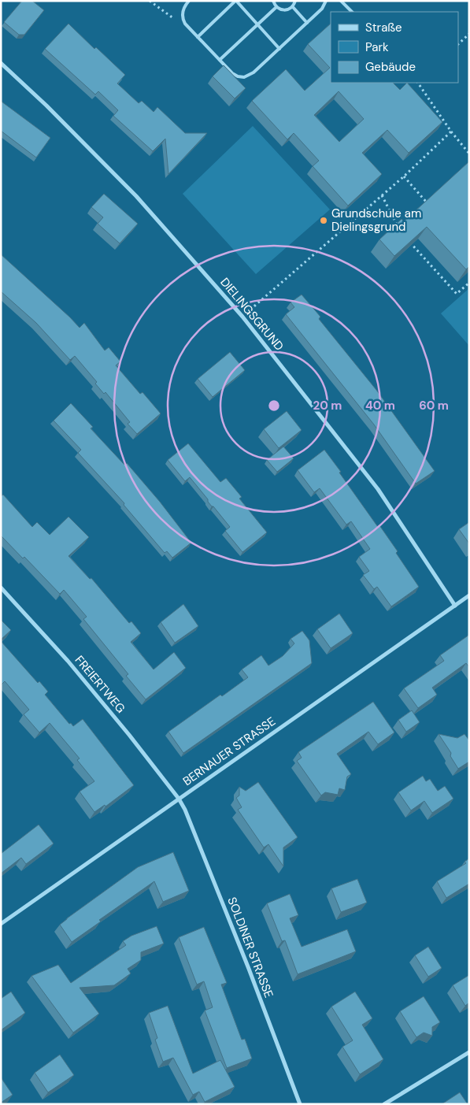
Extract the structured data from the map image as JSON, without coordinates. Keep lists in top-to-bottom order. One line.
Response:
{"streets":{"street":["DIELINGSGRUND","FREIERTWEG","BERNAUER STRASSE","SOLDINER STRASSE"]},"crossings":[["DIELINGSGRUND","BERNAUER STRASSE"],["FREIERTWEG","BERNAUER STRASSE"],["FREIERTWEG","SOLDINER STRASSE"],["BERNAUER STRASSE","SOLDINER STRASSE"]],"places":["Grundschule am Dielingsgrund"],"legend":["Straße","Park","Gebäude"],"rings":["20 m","40 m","60 m"]}
